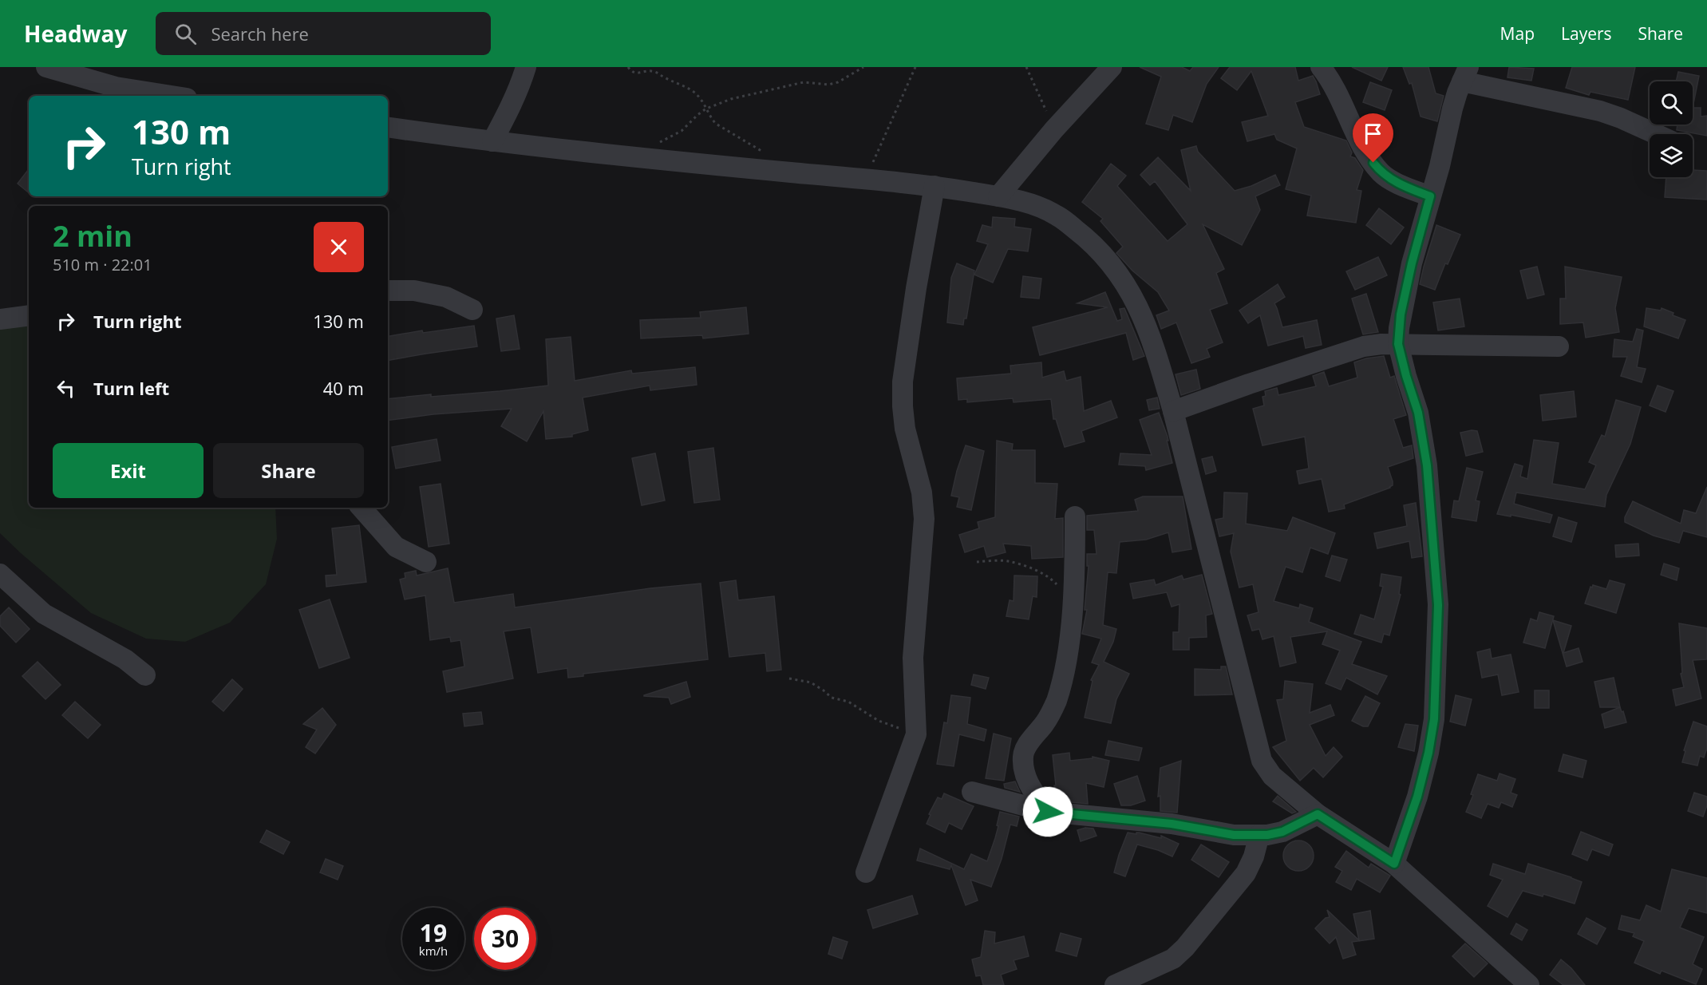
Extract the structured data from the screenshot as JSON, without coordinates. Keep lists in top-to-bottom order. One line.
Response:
{"page":{"header":"Headway","search":"Search here","nav":["Map","Layers","Share"],"turn":["130 m","Turn right"],"heading":["2 min","510 m · 22:01"],"list":[{"name":"Turn right","value":"130 m"},{"name":"Turn left","value":"40 m"}],"buttons":["Exit","Share"],"speed":"19 km/h","limit":"30"}}
